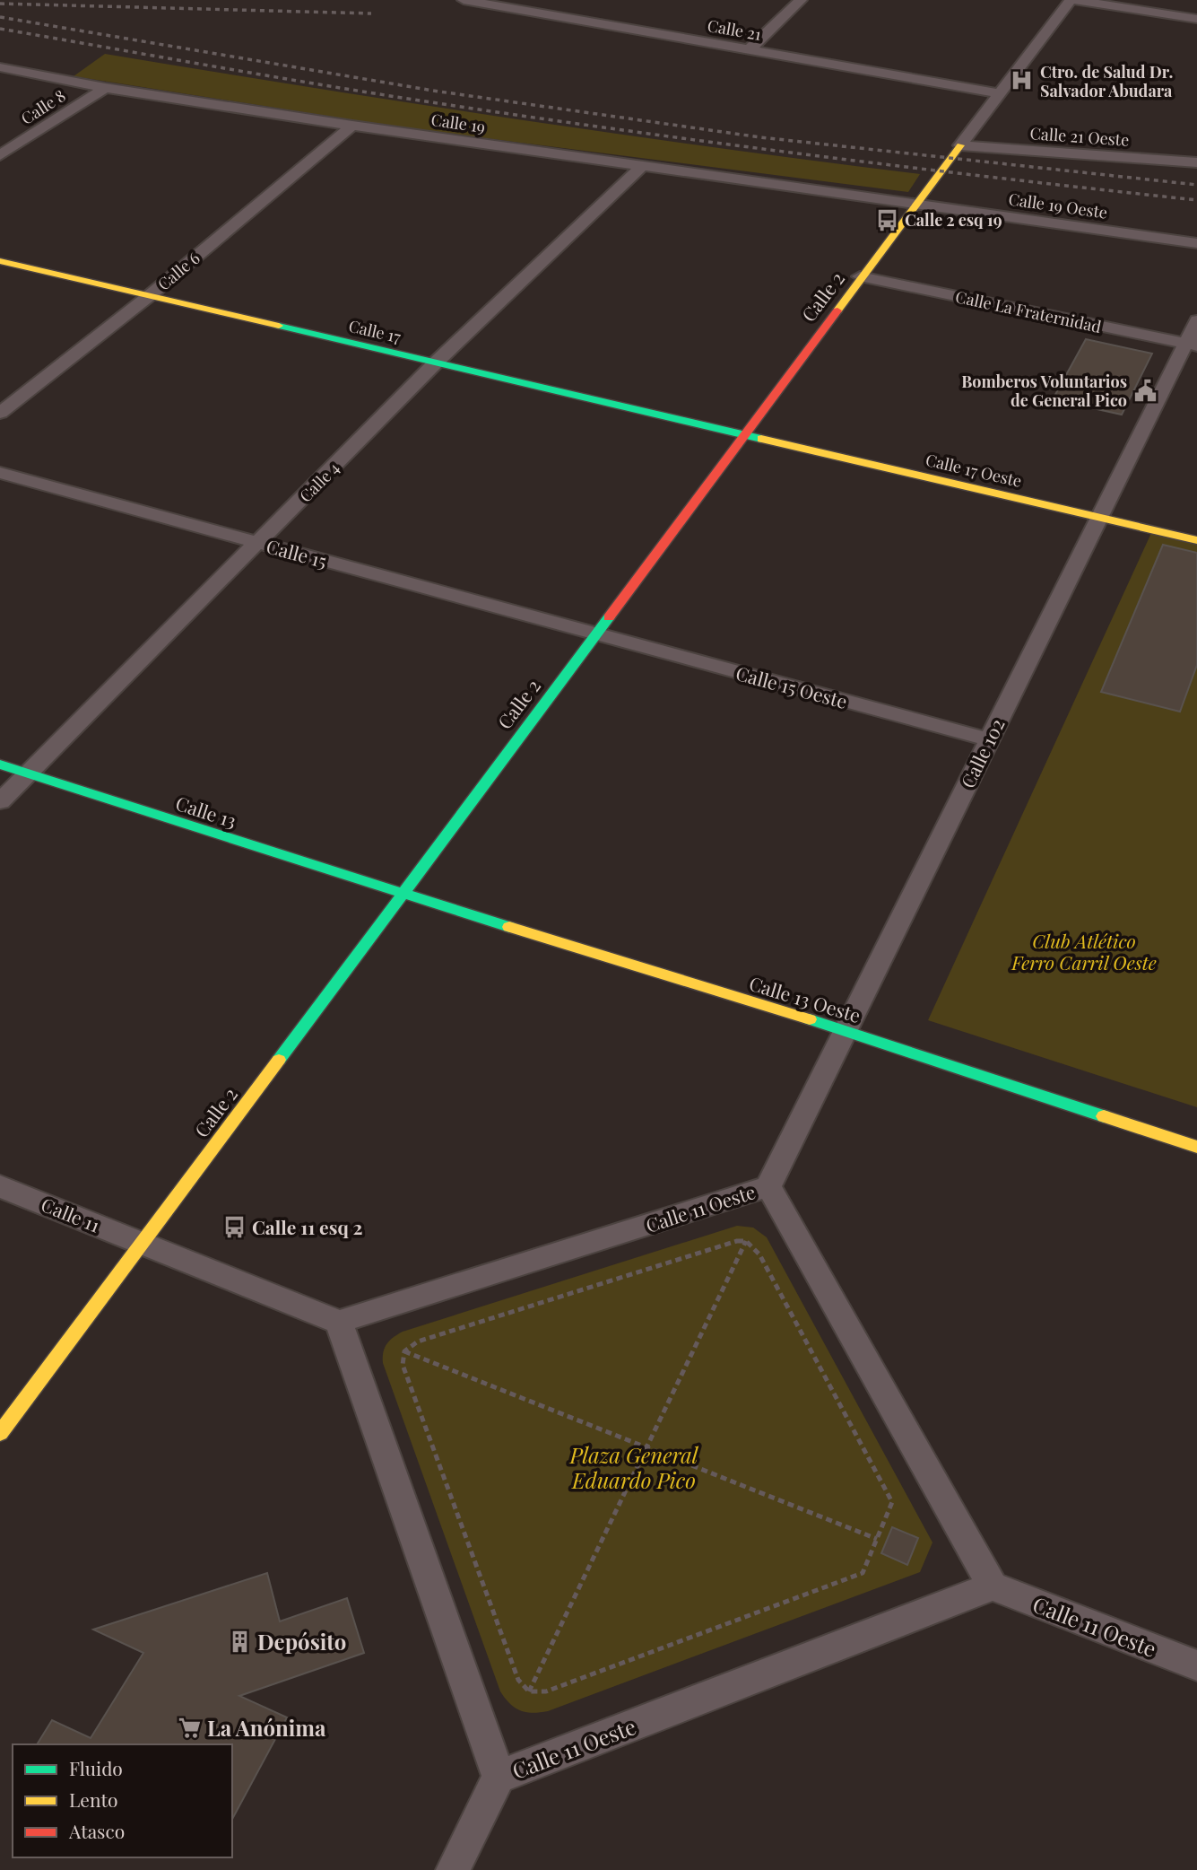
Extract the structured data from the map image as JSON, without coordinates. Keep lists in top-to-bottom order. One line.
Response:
{"streets":{"street":["Calle 21","Calle 8","Calle 19","Calle 21 Oeste","Calle 19 Oeste","Calle 6","Calle 2","Calle La Fraternidad","Calle 17","Calle 17 Oeste","Calle 4","Calle 15","Calle 15 Oeste","Calle 102","Calle 13","Calle 13 Oeste","Calle 11 Oeste","Calle 11"]},"crossings":[["Calle 21","Calle 2"],["Calle 8","Calle 19"],["Calle 19","Calle 19 Oeste"],["Calle 19","Calle 6"],["Calle 19","Calle 2"],["Calle 19","Calle 4"],["Calle 21 Oeste","Calle 2"],["Calle 19 Oeste","Calle 2"],["Calle 6","Calle 17"],["Calle 2","Calle La Fraternidad"],["Calle 2","Calle 17"],["Calle 2","Calle 17 Oeste"],["Calle 2","Calle 15"],["Calle 2","Calle 15 Oeste"],["Calle 2","Calle 13"],["Calle 2","Calle 13 Oeste"],["Calle 2","Calle 11"],["Calle La Fraternidad","Calle 102"],["Calle 17","Calle 17 Oeste"],["Calle 17","Calle 4"],["Calle 17 Oeste","Calle 102"],["Calle 4","Calle 15"],["Calle 4","Calle 13"],["Calle 15","Calle 15 Oeste"],["Calle 15 Oeste","Calle 102"],["Calle 102","Calle 13 Oeste"],["Calle 102","Calle 11 Oeste"],["Calle 13","Calle 13 Oeste"]],"parks":["Club Atlético Ferro Carril Oeste","Plaza General Eduardo Pico"],"places":{"hospital":["Ctro. de Salud Dr. Salvador Abudara"],"bus stop":["Calle 2 esq 19","Calle 11 esq 2"],"public building":["Bomberos Voluntarios de General Pico"],"building":["Depósito"],"supermarket":["La Anónima"]},"legend":["Fluido","Lento","Atasco"]}
